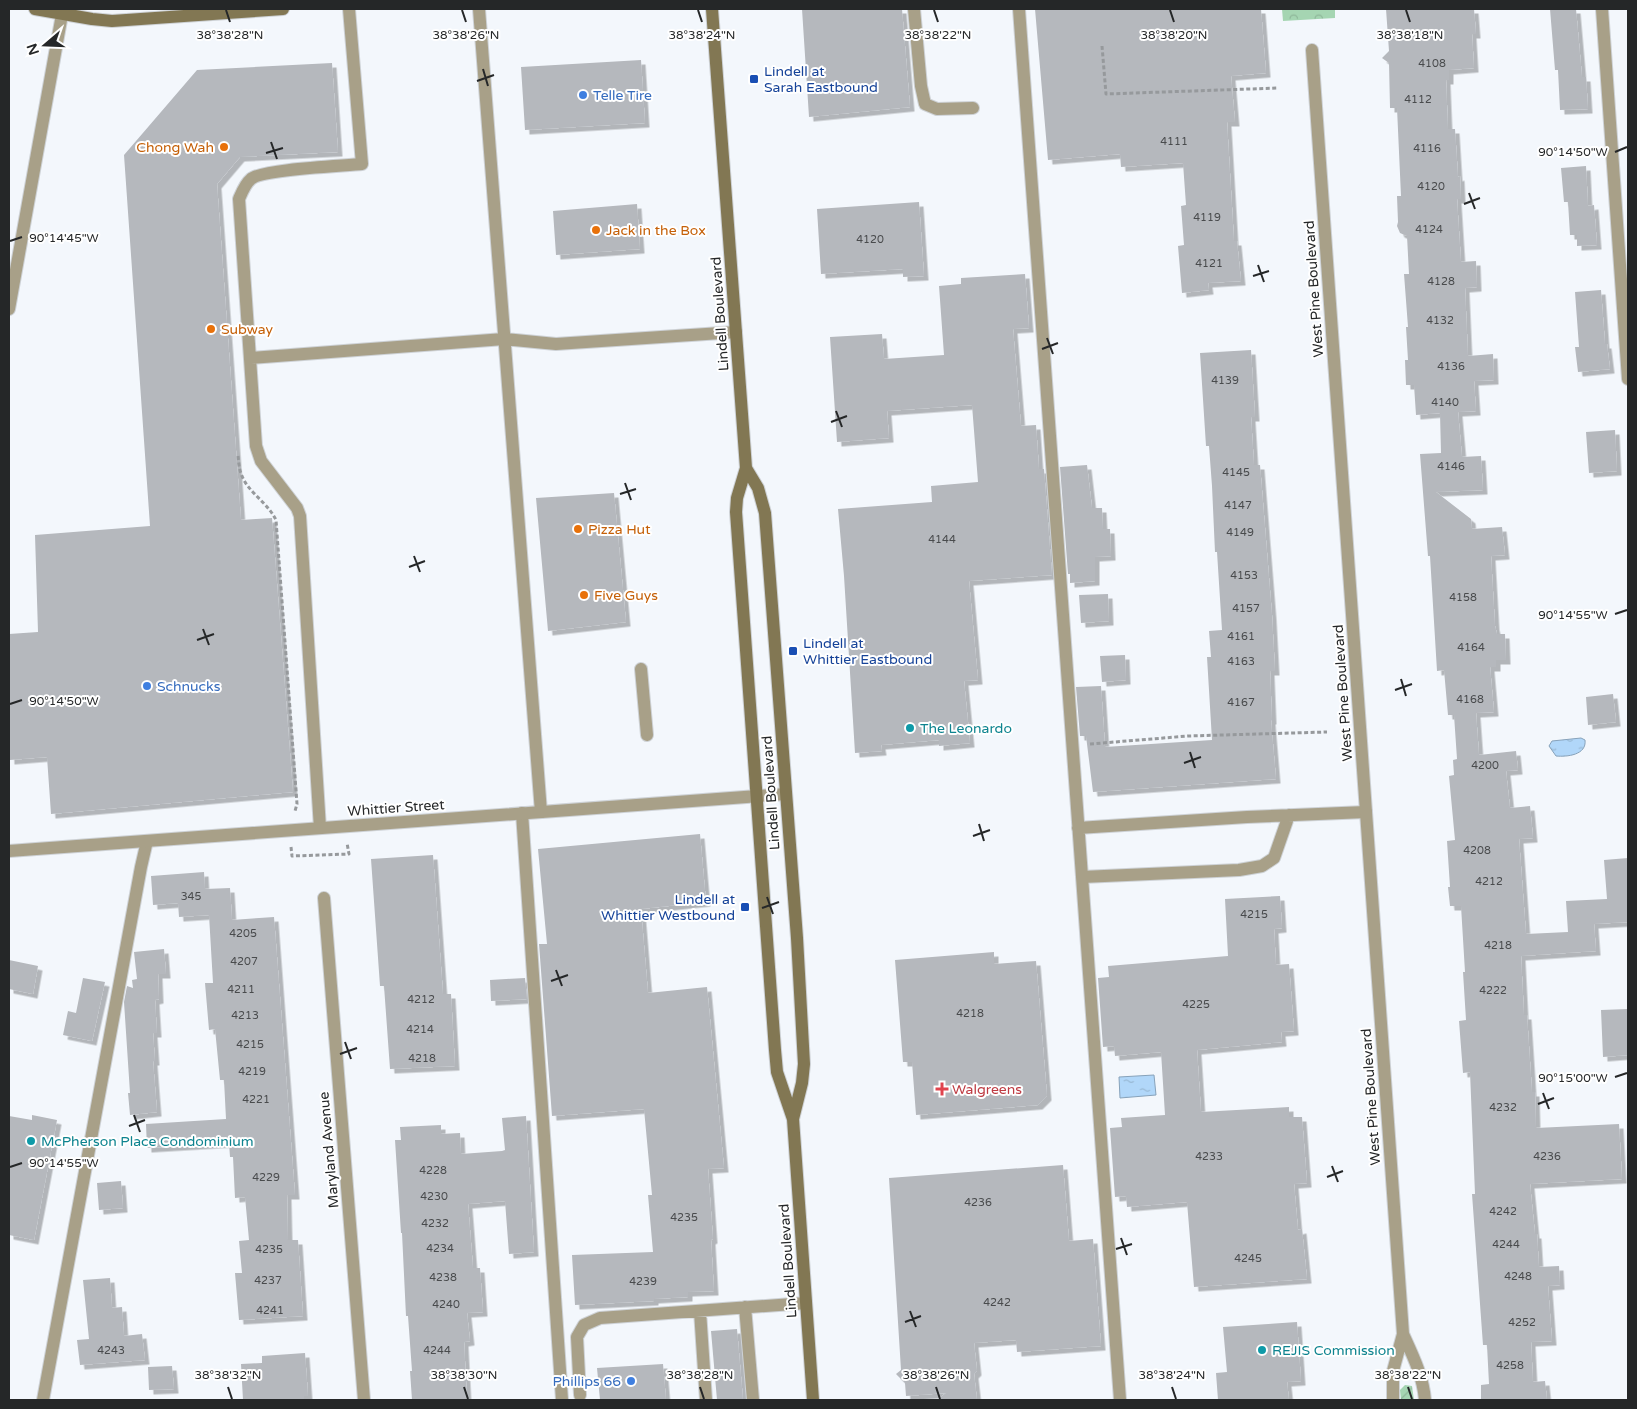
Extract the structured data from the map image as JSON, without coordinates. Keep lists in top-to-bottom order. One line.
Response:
{"streets":{"main road":["Lindell Boulevard"],"street":["West Pine Boulevard","Whittier Street","Maryland Avenue"]},"crossings":[["Lindell Boulevard","Whittier Street"]],"places":{"transit":["Lindell at Sarah Eastbound","Lindell at Whittier Eastbound","Lindell at Whittier Westbound"],"other":["Telle Tire","Chong Wah","Jack in the Box","Subway","Pizza Hut","Five Guys","Schnucks","The Leonardo","McPherson Place Condominium","REJIS Commission","Phillips 66"],"health":["Walgreens"]},"house_numbers":["4108","4112","4111","4116","4120","4119","4124","4120","4121","4128","4132","4136","4139","4140","4146","4145","4147","4149","4144","4153","4158","4157","4161","4164","4163","4168","4167","4200","4208","4212","345","4215","4205","4218","4207","4211","4222","4212","4225","4218","4213","4214","4215","4218","4219","4221","4232","4233","4236","4228","4229","4230","4236","4242","4235","4232","4244","4234","4235","4245","4248","4238","4237","4239","4242","4240","4241","4252","4243","4244","4258"],"north":"left","coordinates":["38°38'28\"N","38°38'22\"N","38°38'18\"N","38°38'26\"N","38°38'24\"N","38°38'20\"N","90°14'50\"W","90°14'45\"W","90°14'55\"W","90°15'00\"W","38°38'32\"N","38°38'30\"N"]}
